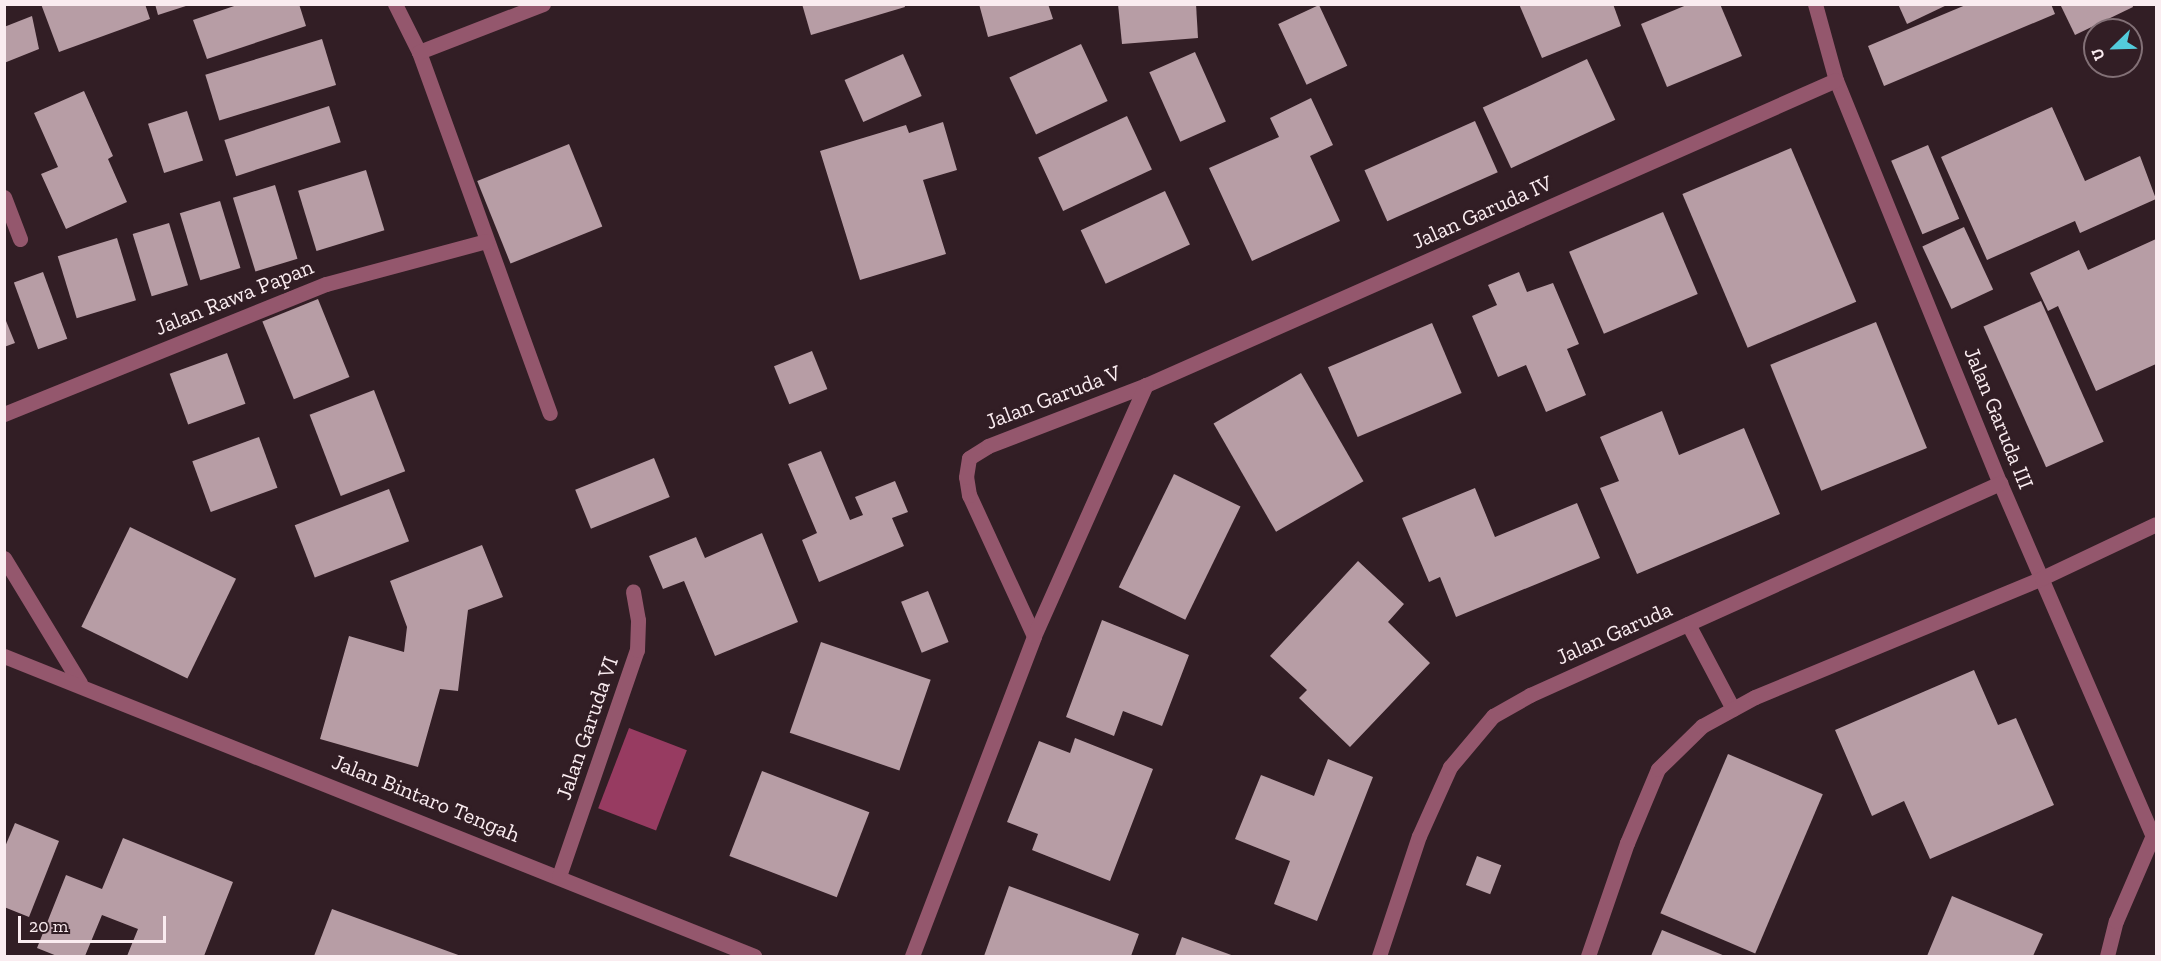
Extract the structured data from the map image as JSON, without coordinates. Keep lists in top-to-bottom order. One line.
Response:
{"streets":{"street":["Jalan Garuda IV","Jalan Rawa Papan","Jalan Garuda V","Jalan Garuda III","Jalan Garuda","Jalan Garuda VI","Jalan Bintaro Tengah"]},"crossings":[["Jalan Garuda IV","Jalan Garuda V"],["Jalan Garuda IV","Jalan Garuda III"],["Jalan Garuda III","Jalan Garuda"],["Jalan Garuda VI","Jalan Bintaro Tengah"]],"scale_bar":"20 m","north":"bottom left"}
